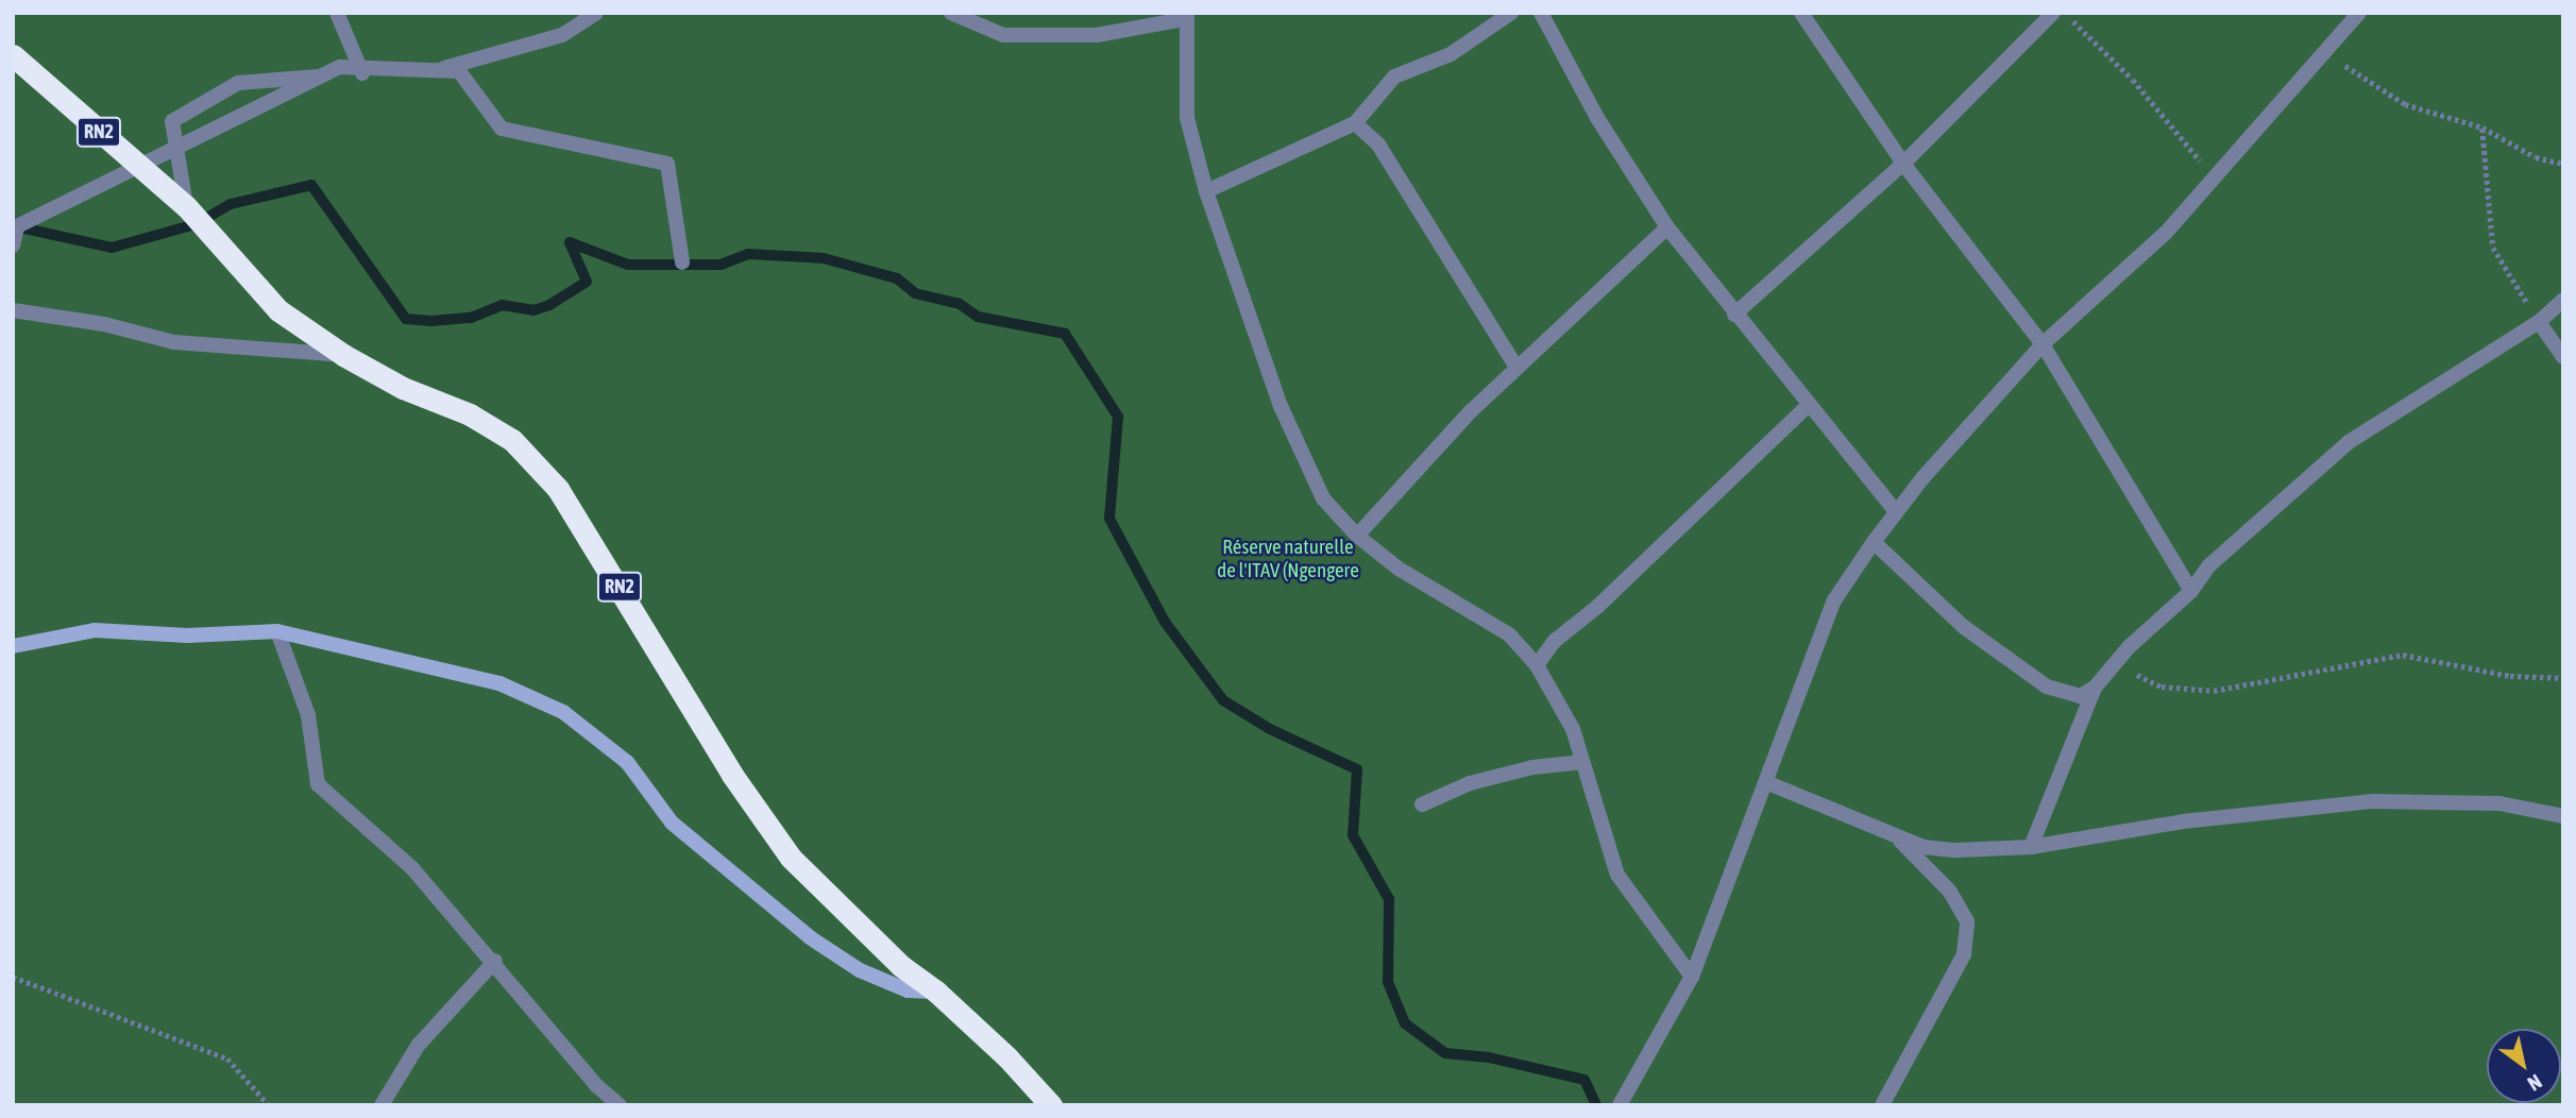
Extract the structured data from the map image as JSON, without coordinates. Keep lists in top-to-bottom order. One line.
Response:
{"streets":{"highway":["RN2"]},"parks":["Réserve naturelle de l'ITAV (Ngengere"],"north":"bottom right"}
